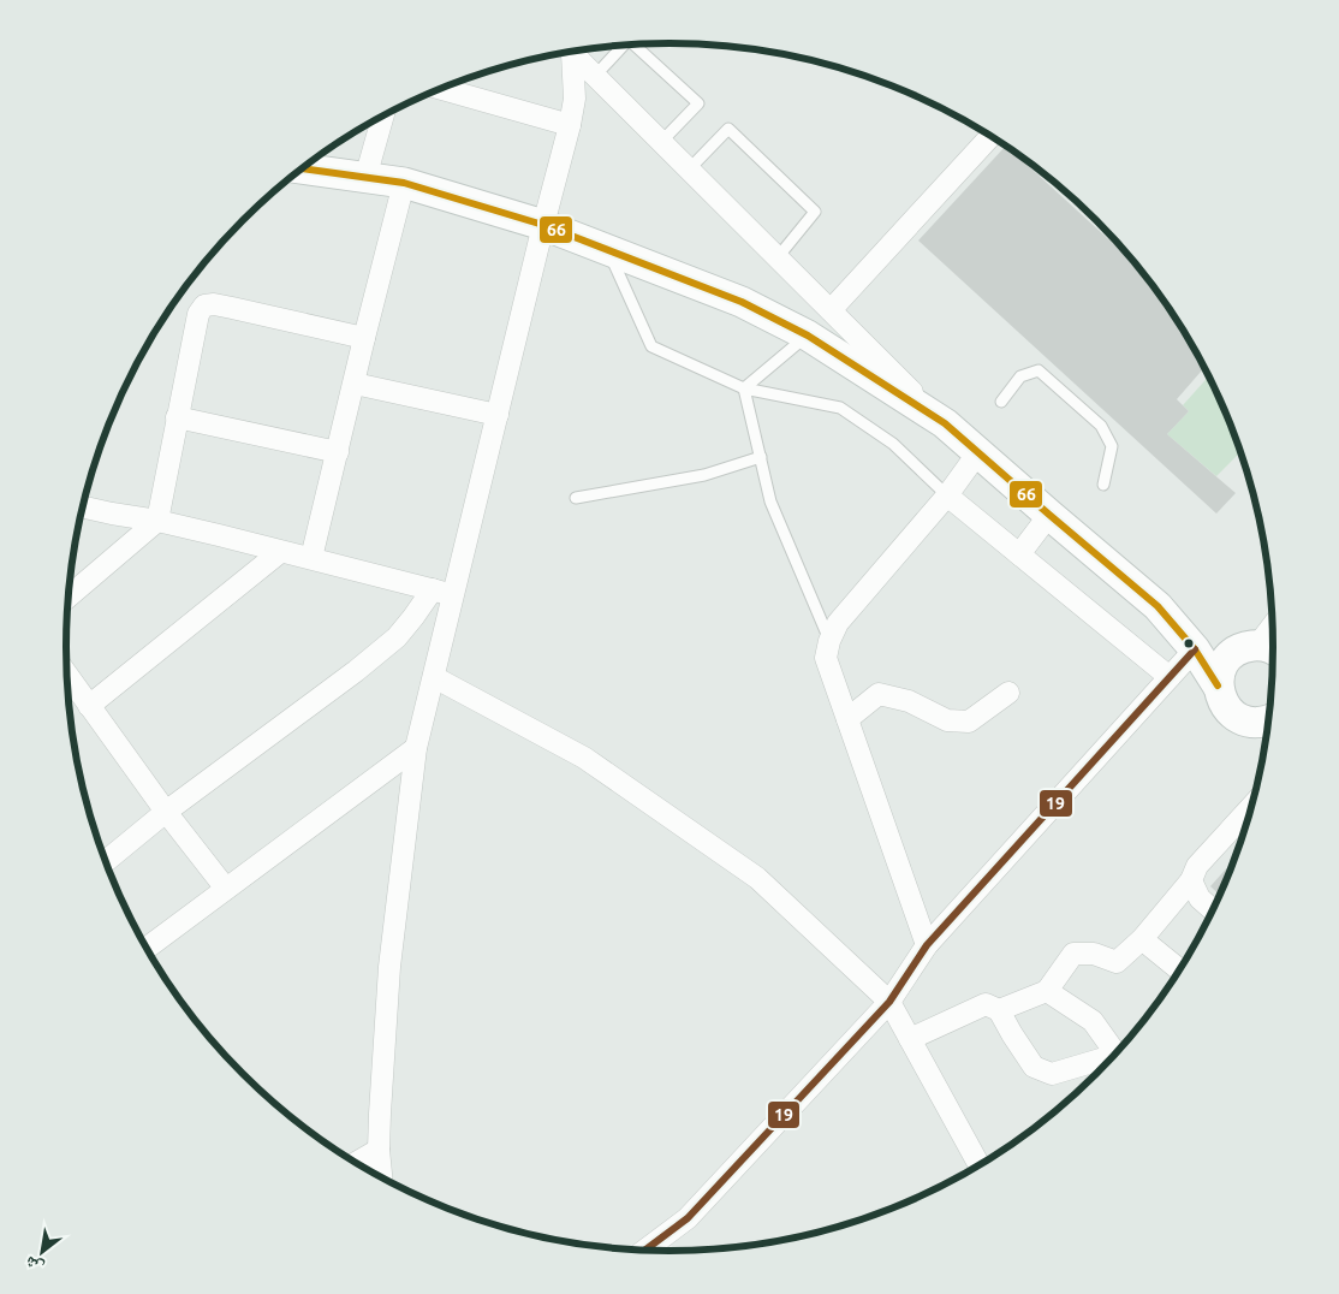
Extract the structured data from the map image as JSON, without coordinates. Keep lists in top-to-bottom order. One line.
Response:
{"lines":["transit line 66","transit line 19"],"north":"bottom left"}
